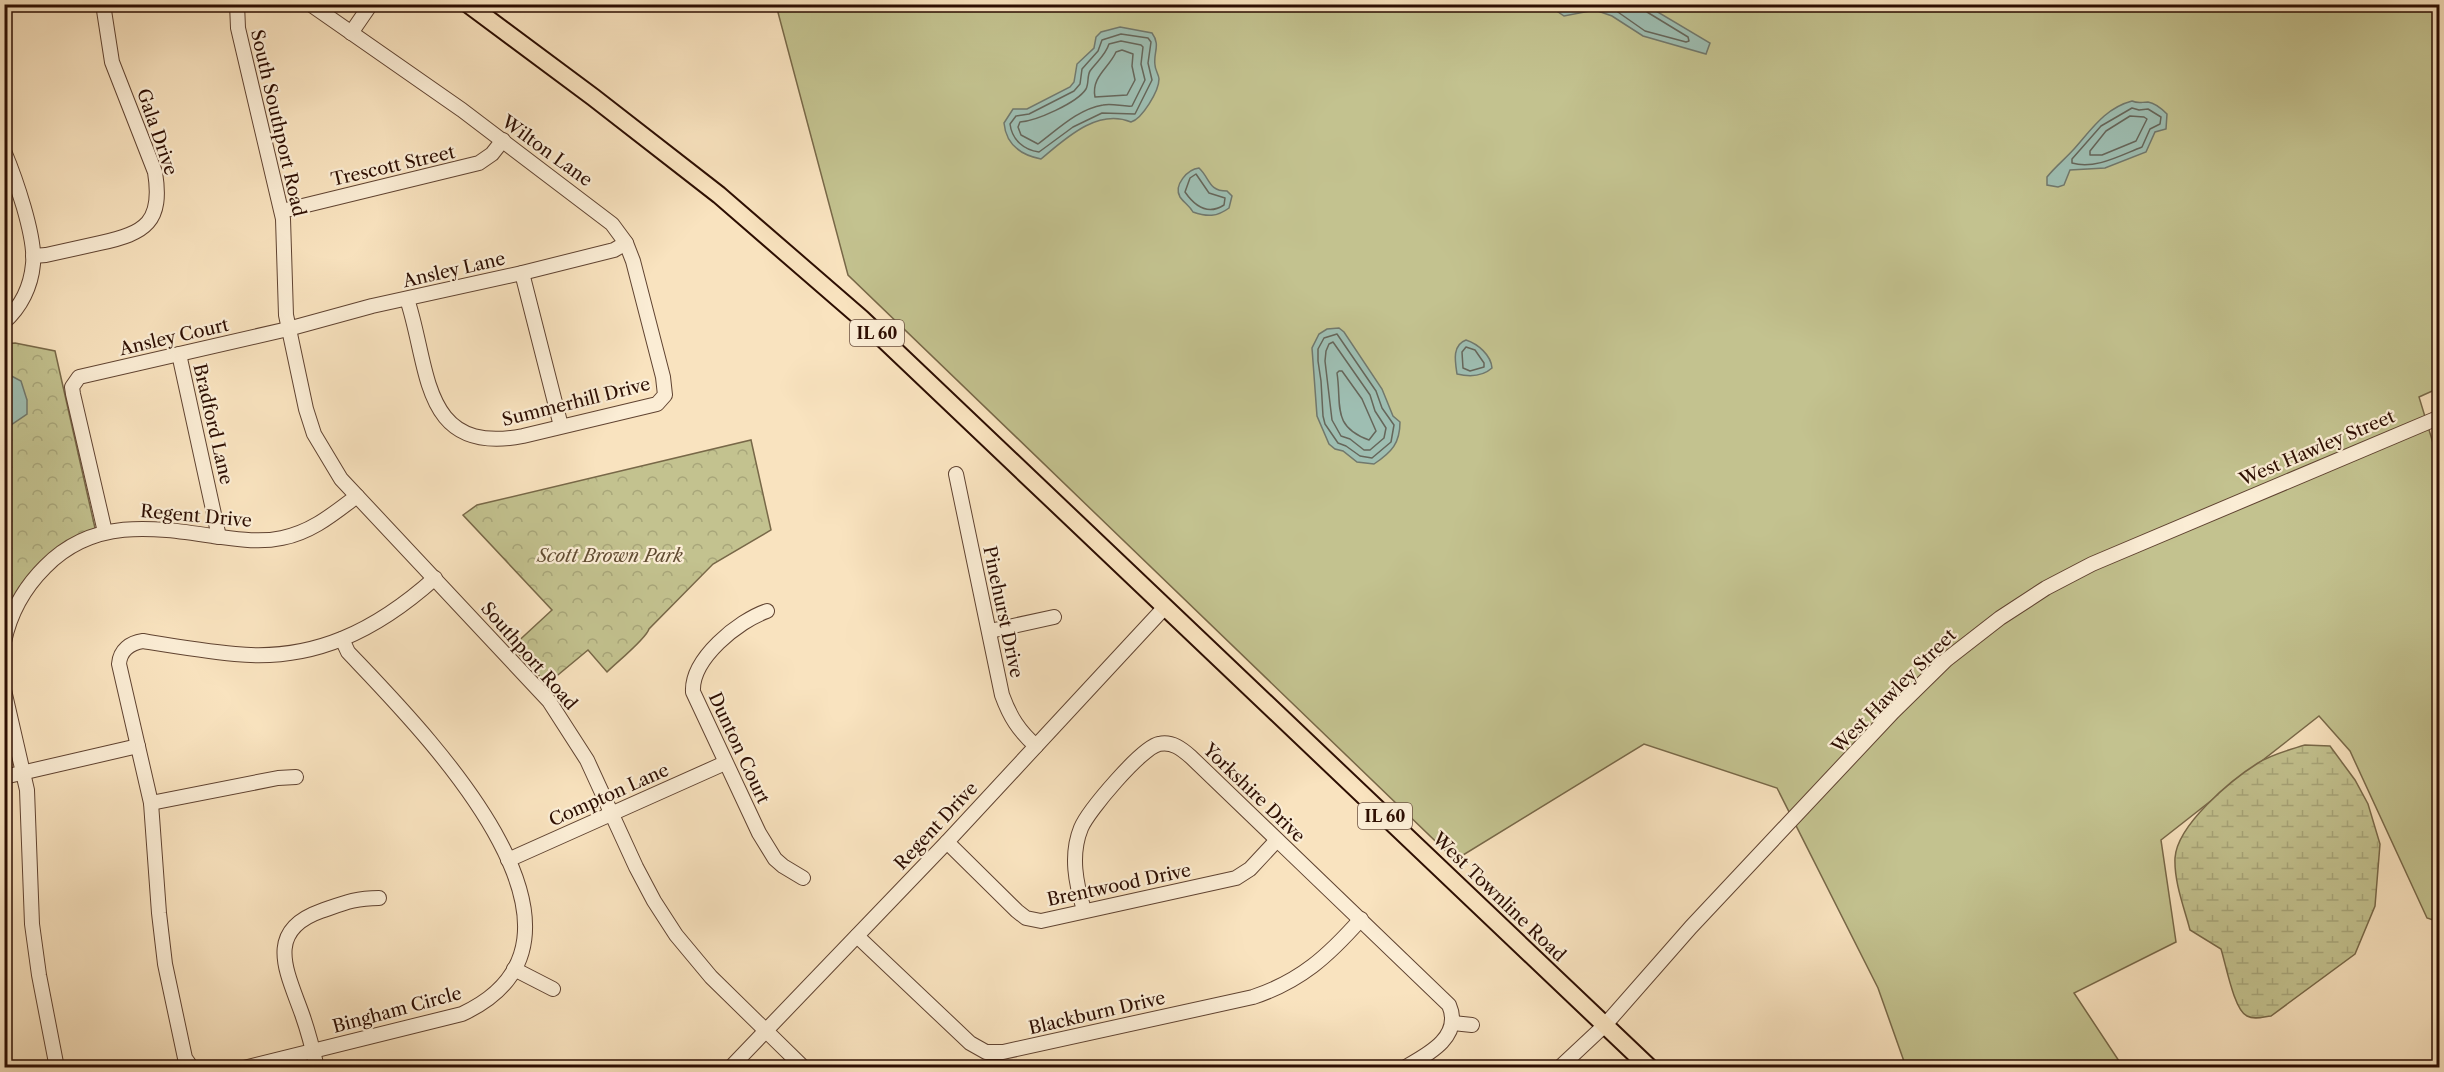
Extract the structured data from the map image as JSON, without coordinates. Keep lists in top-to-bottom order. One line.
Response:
{"streets":{"main road":["IL 60","West Townline Road"],"street":["South Southport Road","Gala Drive","Wilton Lane","Trescott Street","Ansley Lane","Ansley Court","Summerhill Drive","Bradford Lane","West Hawley Street","Regent Drive","Pinehurst Drive","Southport Road","Dunton Court","Yorkshire Drive","Compton Lane","Brentwood Drive","Bingham Circle","Blackburn Drive"]},"crossings":[["South Southport Road","Trescott Street"],["South Southport Road","Southport Road"],["Wilton Lane","Trescott Street"],["Wilton Lane","Ansley Lane"],["Wilton Lane","Summerhill Drive"],["Ansley Lane","Ansley Court"],["Ansley Lane","Summerhill Drive"],["Ansley Lane","Southport Road"],["IL 60","Regent Drive"],["IL 60","West Townline Road"],["Ansley Court","Bradford Lane"],["Ansley Court","Regent Drive"],["Ansley Court","Southport Road"],["Bradford Lane","Regent Drive"],["West Hawley Street","West Townline Road"],["Regent Drive","Pinehurst Drive"],["Regent Drive","Southport Road"],["Regent Drive","Brentwood Drive"],["Regent Drive","West Townline Road"],["Regent Drive","Blackburn Drive"],["Southport Road","Compton Lane"],["Dunton Court","Compton Lane"],["Yorkshire Drive","Brentwood Drive"],["Yorkshire Drive","Blackburn Drive"],["Compton Lane","Bingham Circle"]],"parks":["Scott Brown Park"]}
